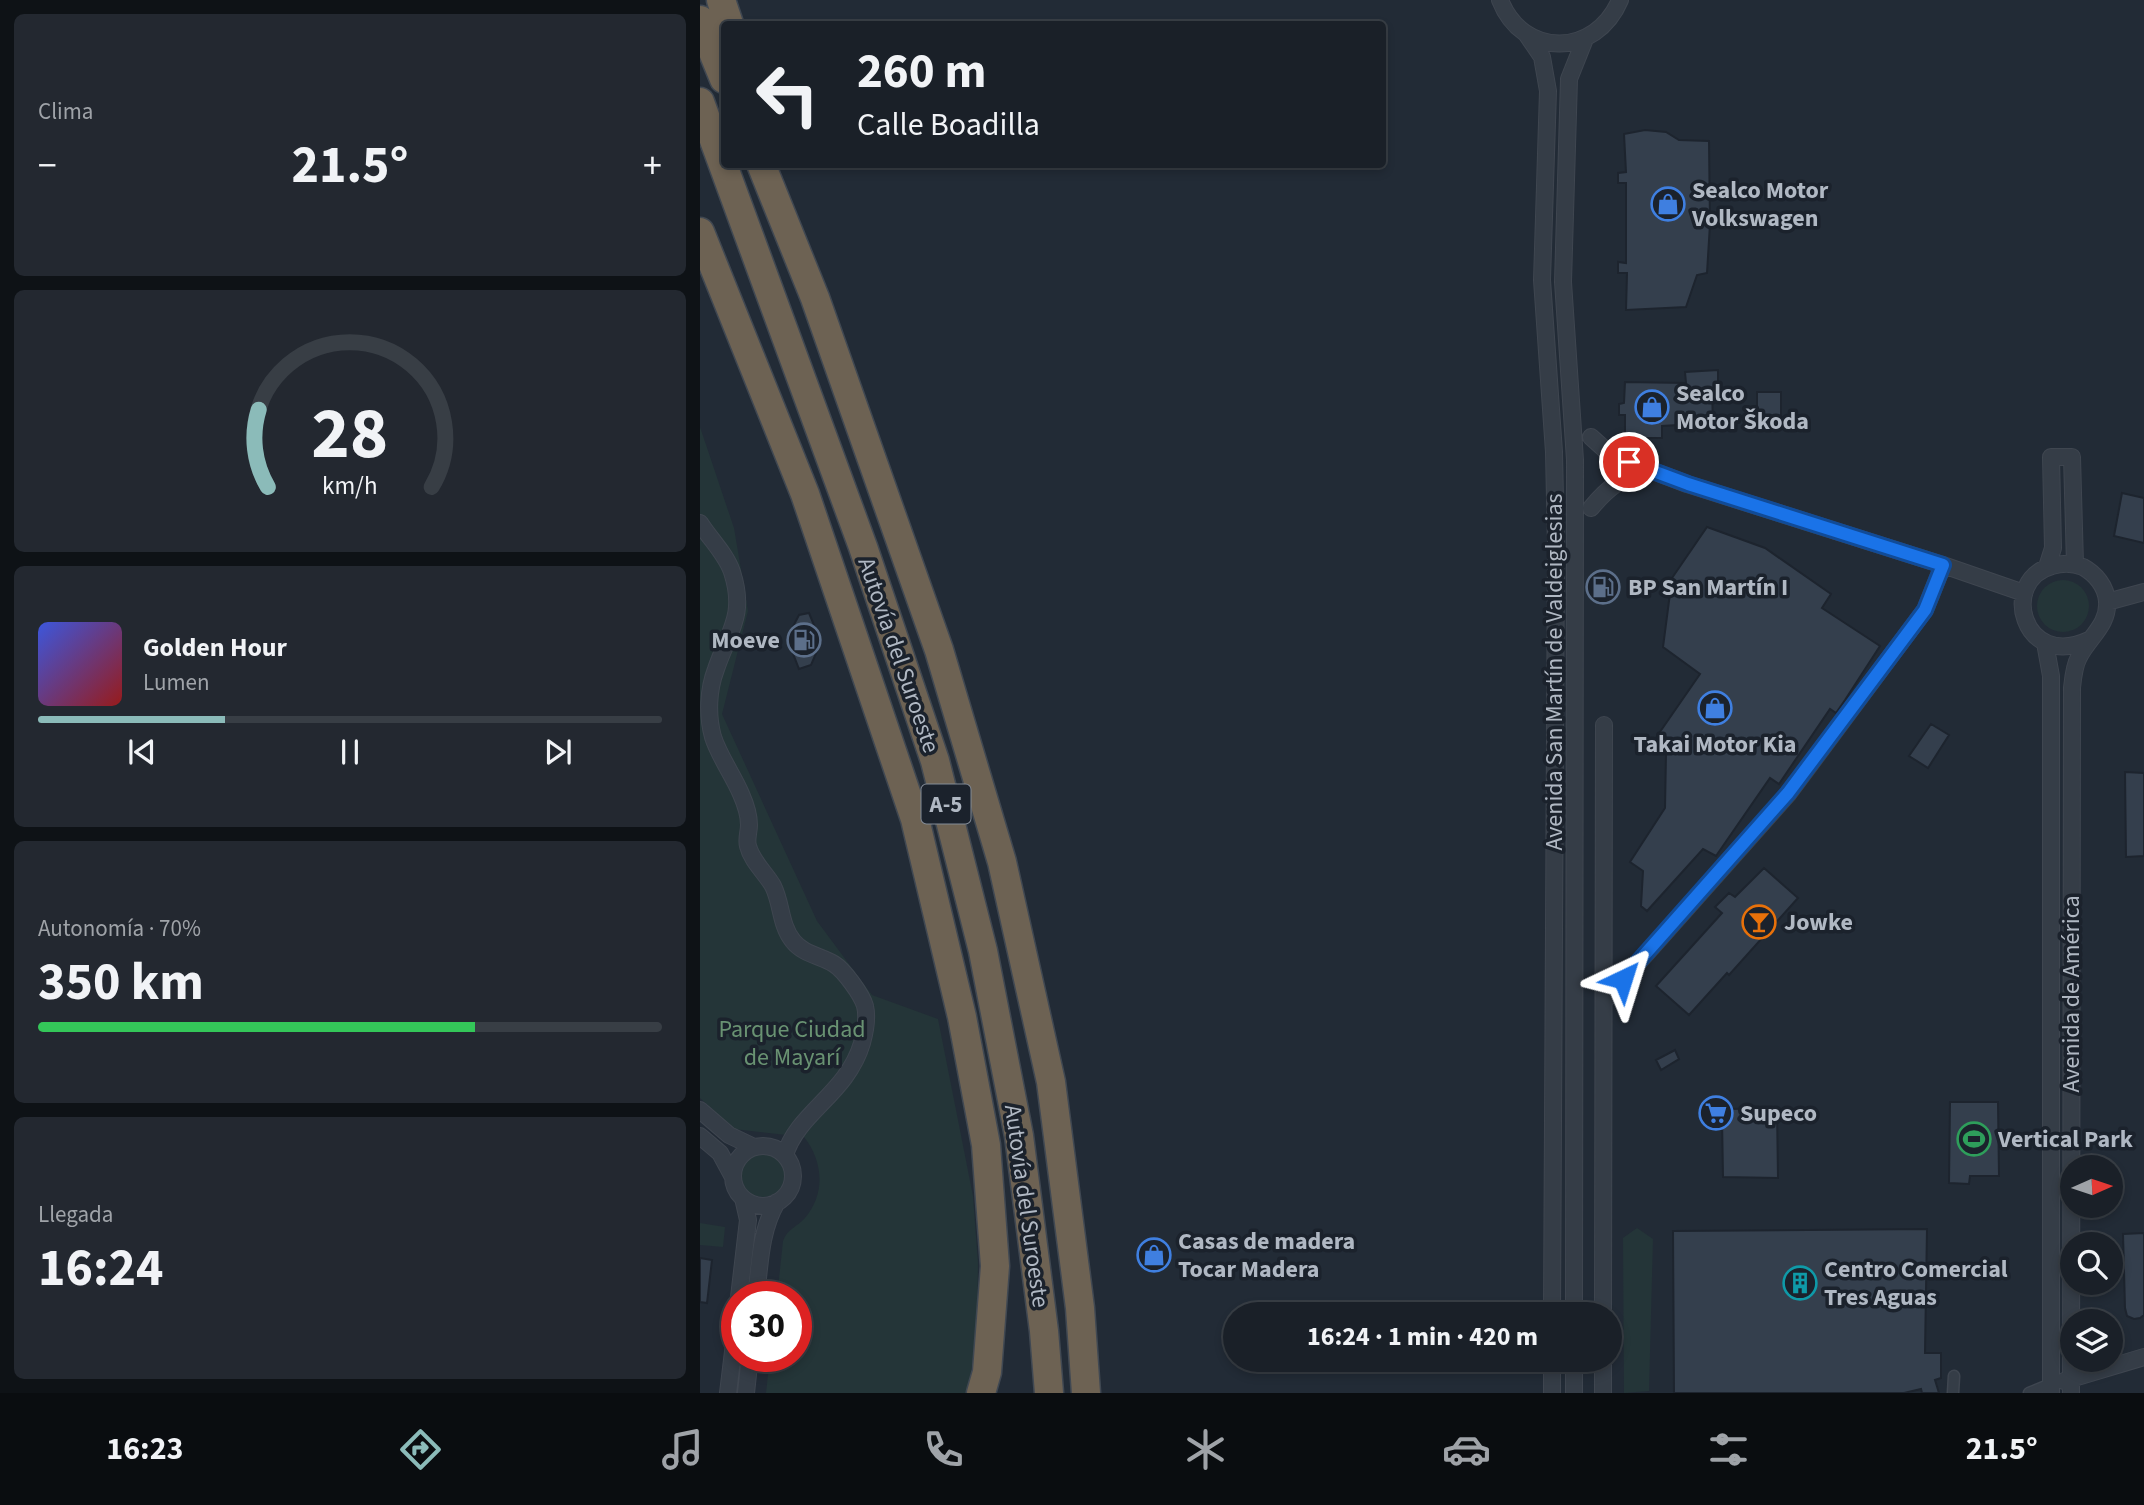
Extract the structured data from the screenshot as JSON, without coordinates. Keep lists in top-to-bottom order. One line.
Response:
{"streets":{"highway":["Autovía del Suroeste","A-5"],"street":["Avenida San Martín de Valdeiglesias","Avenida de América"]},"parks":["Parque Ciudad de Mayarí"],"places":{"shop":["Sealco Motor Volkswagen","Sealco Motor Škoda","Takai Motor Kia","Casas de madera Tocar Madera"],"fuel station":["BP San Martín I","Moeve"],"bar":["Jowke"],"supermarket":["Supeco"],"sports":["Vertical Park"],"building":["Centro Comercial Tres Aguas"]},"north":"right","page":{"tile":["Clima",["Autonomía · 70%","350 km"],["Llegada","16:24"]],"turn":["260 m","Calle Boadilla"],"heat":["−","21.5°","+"],"song":["Golden Hour","Lumen"],"limit":"30","trip":"16:24 · 1 min · 420 m","tabs":["16:23","21.5°"],"gauge":["28","km/h"]}}
